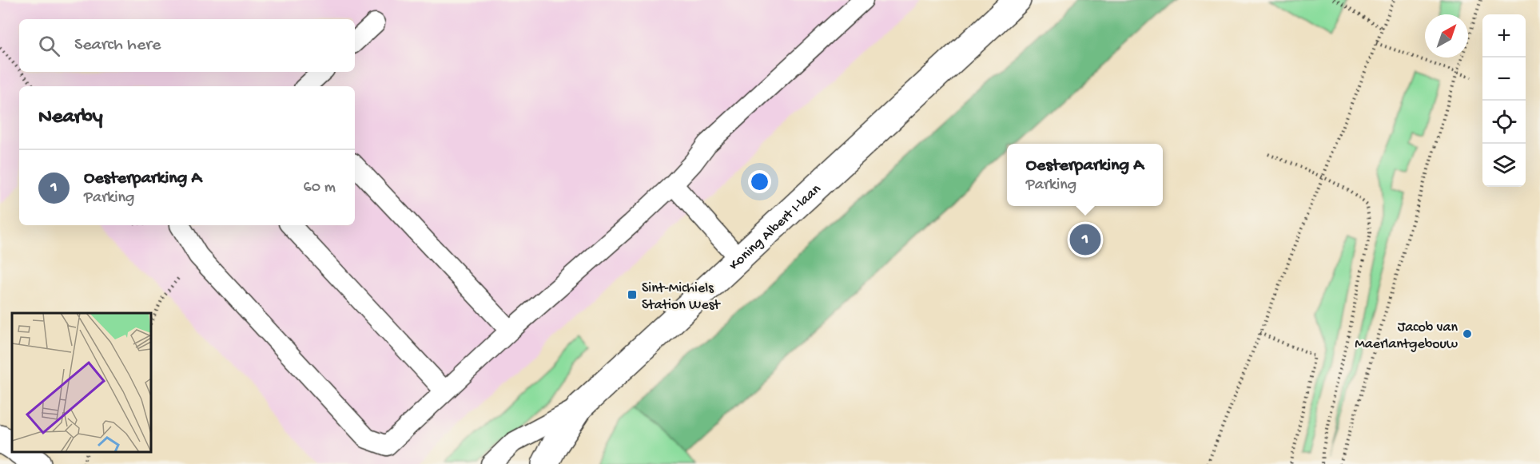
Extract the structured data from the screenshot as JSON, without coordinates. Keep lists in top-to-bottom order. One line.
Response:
{"streets":{"main road":["Koning Albert I-laan"]},"places":{"transit":["Sint-Michiels Station West"],"other":["Jacob van Maerlantgebouw"]},"north":"top right","page":{"map_buttons":["+","−"],"search":"Search here","heading":"Nearby","popup":["Oesterparking A","Parking"],"list":[{"mark":"1","name":"Oesterparking A","note":"Parking","value":"60 m"}],"pins":"1"}}
